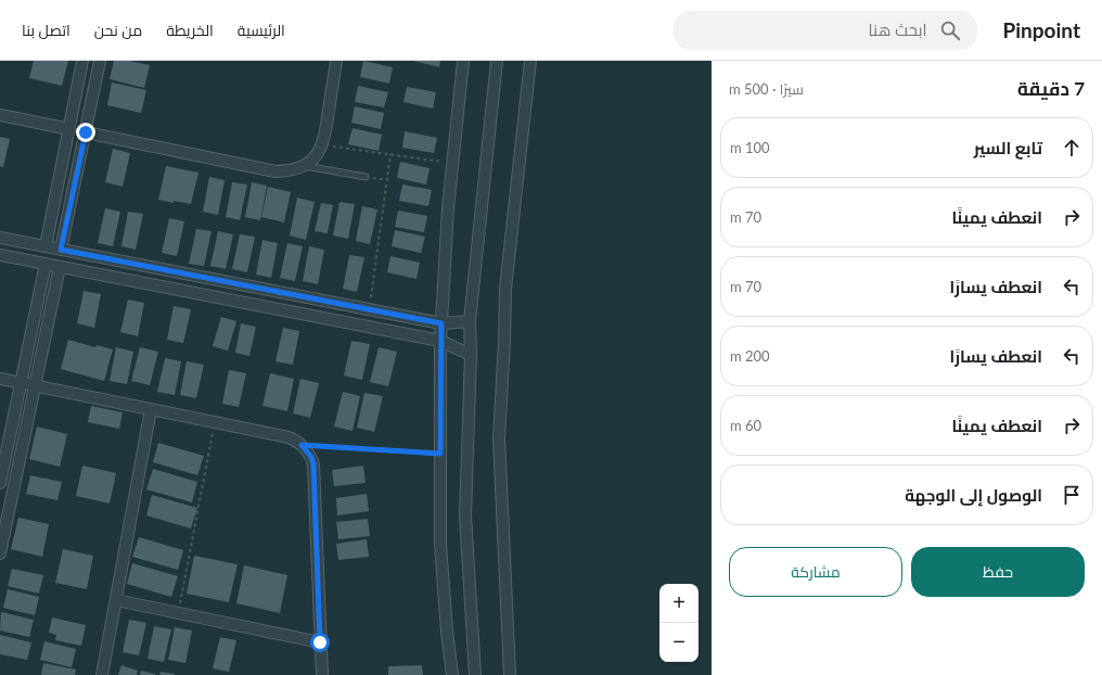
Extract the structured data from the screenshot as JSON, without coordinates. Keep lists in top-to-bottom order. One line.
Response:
{"page":{"header":"Pinpoint","search":"ابحث هنا","nav":["الرئيسية","الخريطة","من نحن","اتصل بنا"],"heading":["7 دقيقة","سيرًا · 500 m"],"list":[["تابع السير","100 m"],["انعطف يمينًا","70 m"],["انعطف يسارًا","70 m"],["انعطف يسارًا","200 m"],["انعطف يمينًا","60 m"],"الوصول إلى الوجهة"],"buttons":["حفظ","مشاركة"],"map_buttons":["+","−"]}}
